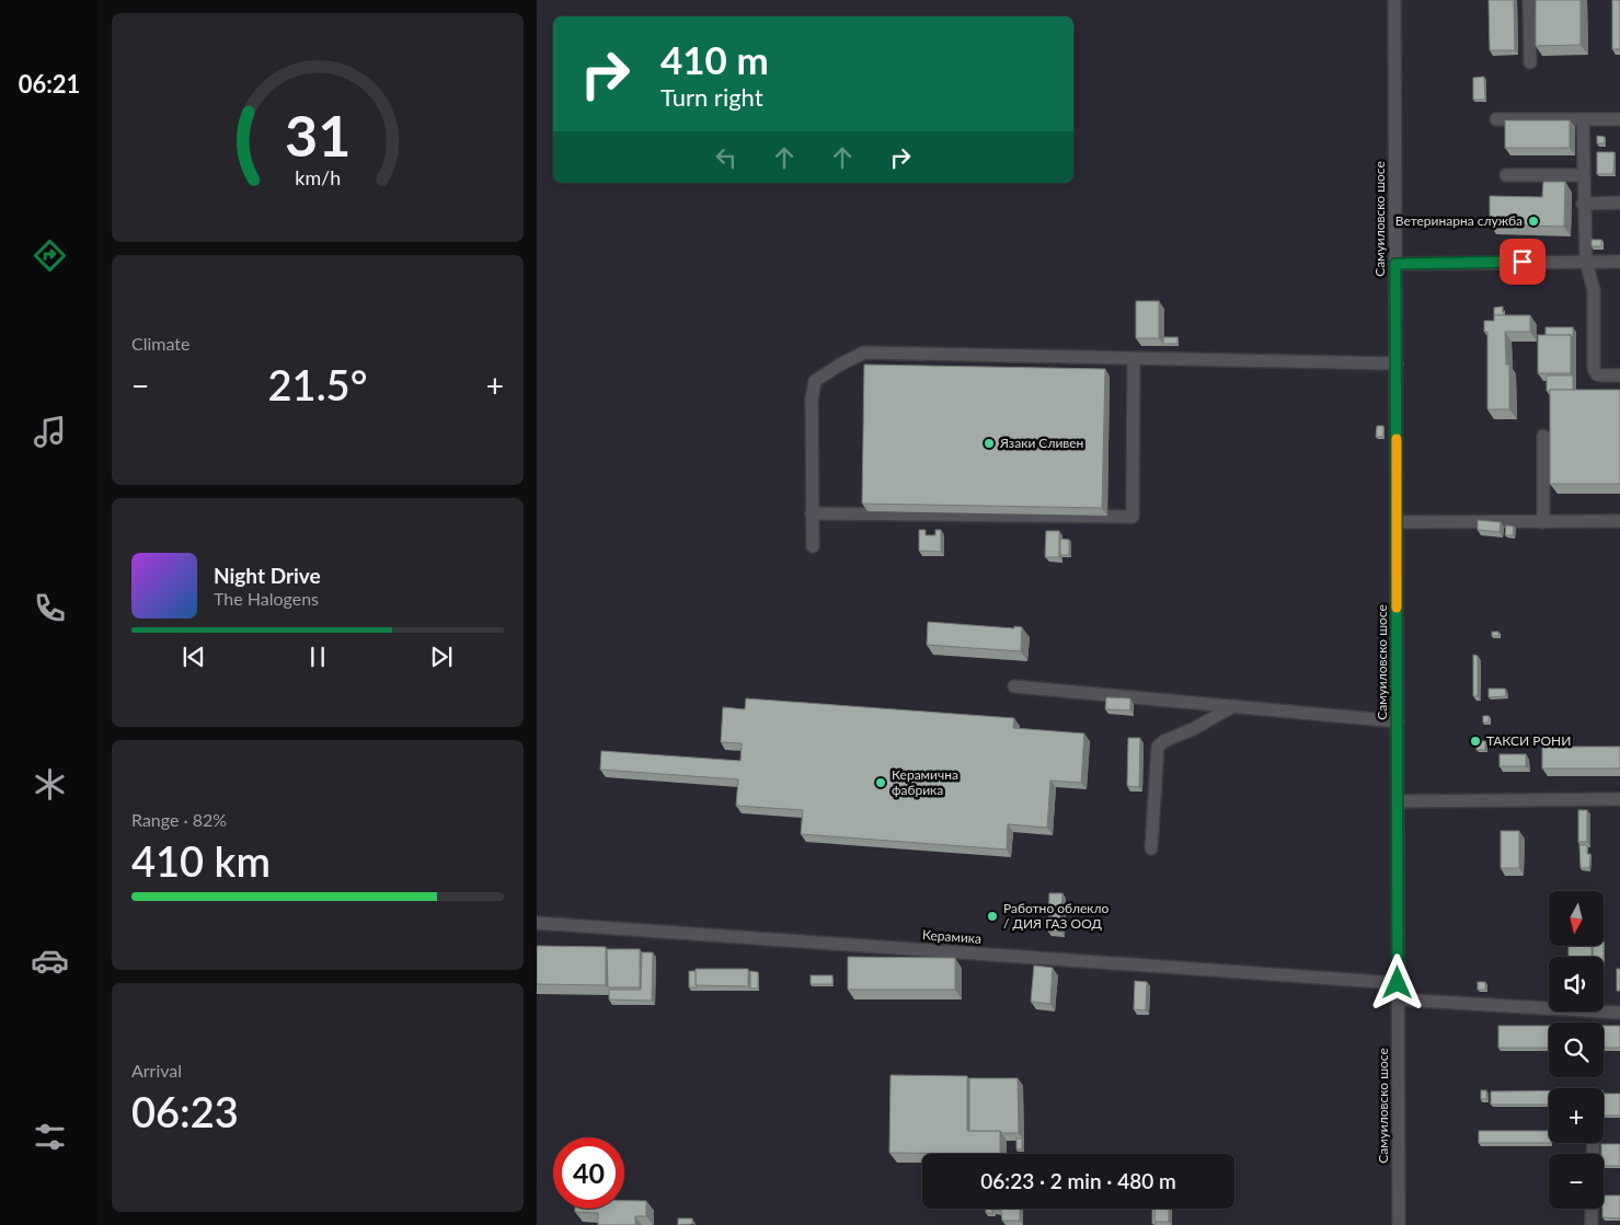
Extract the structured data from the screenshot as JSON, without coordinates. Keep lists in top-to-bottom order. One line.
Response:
{"streets":{"street":["Самуиловско шосе","Керамика"]},"crossings":[["Самуиловско шосе","Керамика"]],"places":["Ветеринарна служба","Язаки Сливен","ТАКСИ РОНИ","Керамична фабрика","Работно облекло / ДИЯ ГАЗ ООД"],"north":"bottom","page":{"tabs":"06:21","turn":["410 m","Turn right"],"tile":["Climate",["Range · 82%","410 km"],["Arrival","06:23"]],"heat":["−","21.5°","+"],"song":["Night Drive","The Halogens"],"map_buttons":["+","−"],"limit":"40","trip":"06:23 · 2 min · 480 m","gauge":["31","km/h"]}}
